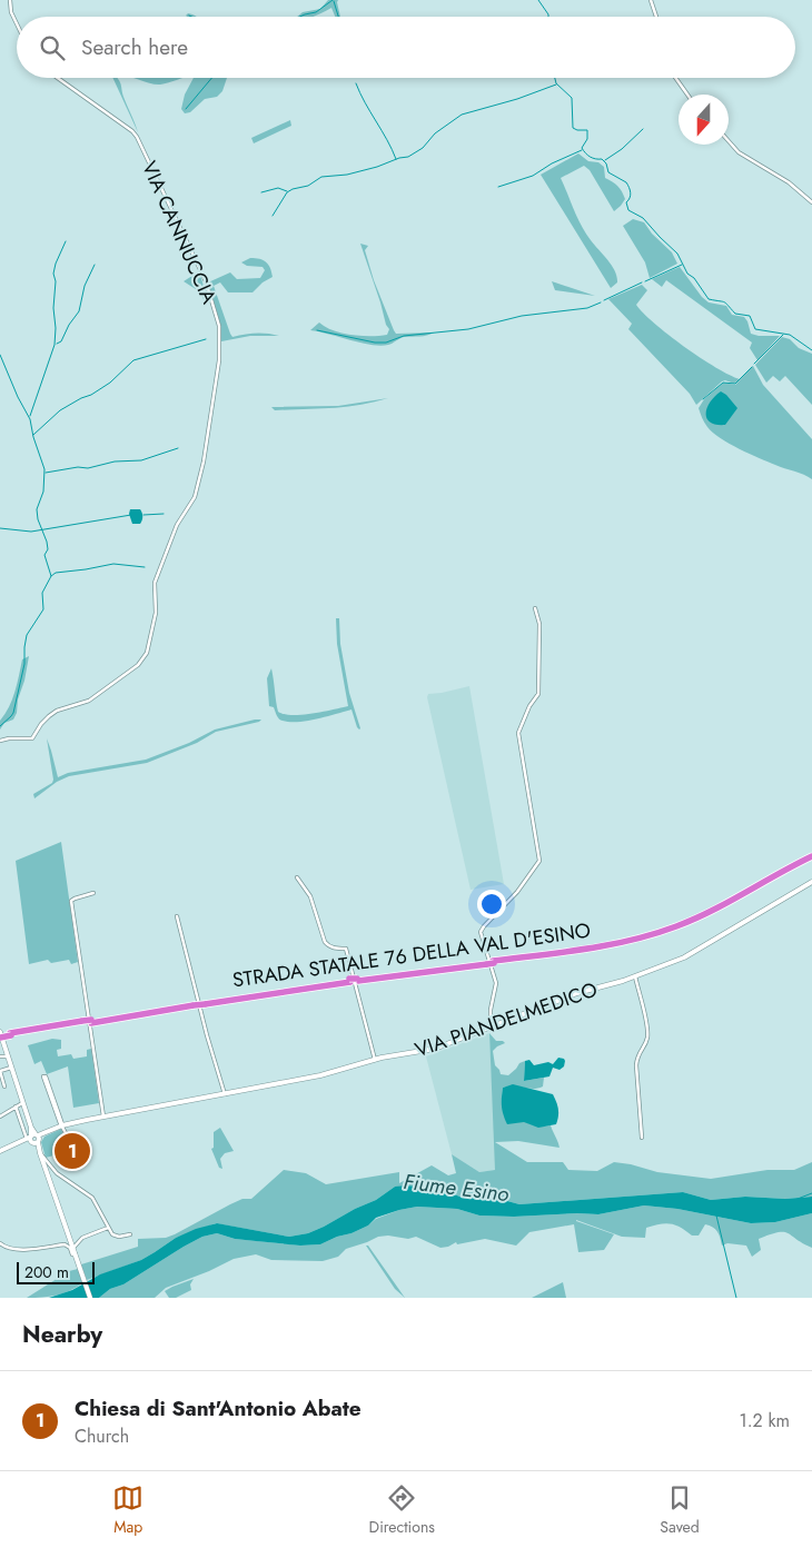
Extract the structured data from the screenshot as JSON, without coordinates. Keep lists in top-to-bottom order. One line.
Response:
{"streets":{"highway":["STRADA STATALE 76 DELLA VAL D'ESINO"],"main road":["VIA PIANDELMEDICO"],"street":["VIA CANNUCCIA"]},"water":["Fiume Esino"],"scale_bar":"200 m","north":"bottom","page":{"search":"Search here","pins":"1","scale":"200 m","heading":"Nearby","list":[{"mark":"1","name":"Chiesa di Sant'Antonio Abate","note":"Church","value":"1.2 km"}],"nav":["Map","Directions","Saved"]}}
